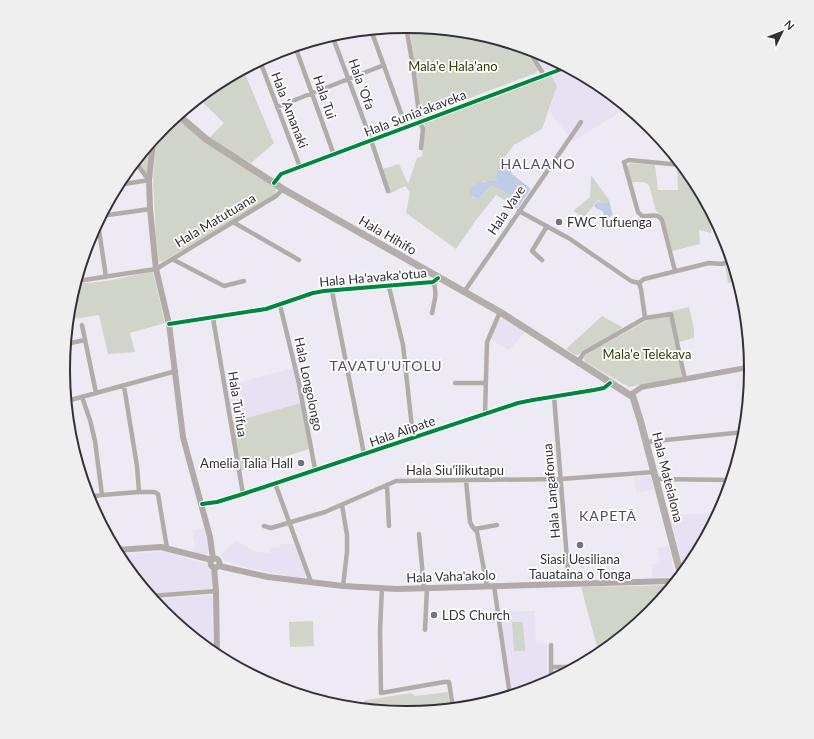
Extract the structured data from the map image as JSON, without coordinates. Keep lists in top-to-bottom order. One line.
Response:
{"streets":{"main road":["Hala Hihifo","Hala Mateialona","Hala Vaha'akolo"],"street":["Hala 'Ofa","Hala Tui","Hala 'Amanaki","Hala Sunia'akaveka","Hala Vave","Hala Matutuana","Hala Ha'avaka'otua","Hala Longolongo","Hala Tu'ifua","Hala Alipate","Hala Siu'ilikutapu","Hala Langafonua"]},"crossings":[["Hala 'Ofa","Hala Sunia'akaveka"],["Hala Tui","Hala Sunia'akaveka"],["Hala 'Amanaki","Hala Sunia'akaveka"],["Hala Sunia'akaveka","Hala Hihifo"],["Hala Vave","Hala Hihifo"],["Hala Matutuana","Hala Hihifo"],["Hala Hihifo","Hala Ha'avaka'otua"],["Hala Hihifo","Hala Alipate"],["Hala Hihifo","Hala Mateialona"],["Hala Ha'avaka'otua","Hala Longolongo"],["Hala Ha'avaka'otua","Hala Tu'ifua"],["Hala Longolongo","Hala Alipate"],["Hala Tu'ifua","Hala Alipate"],["Hala Alipate","Hala Langafonua"],["Hala Siu'ilikutapu","Hala Mateialona"],["Hala Siu'ilikutapu","Hala Langafonua"],["Hala Langafonua","Hala Vaha'akolo"]],"districts":["HALAANO","TAVATU'UTOLU","KAPETĀ"],"parks":["Mala'e Hala'ano","Mala'e Telekava"],"places":["FWC Tufuenga","Amelia Talia Hall","Siasi Uesiliana Tauataina o Tonga","LDS Church"],"north":"top right"}
